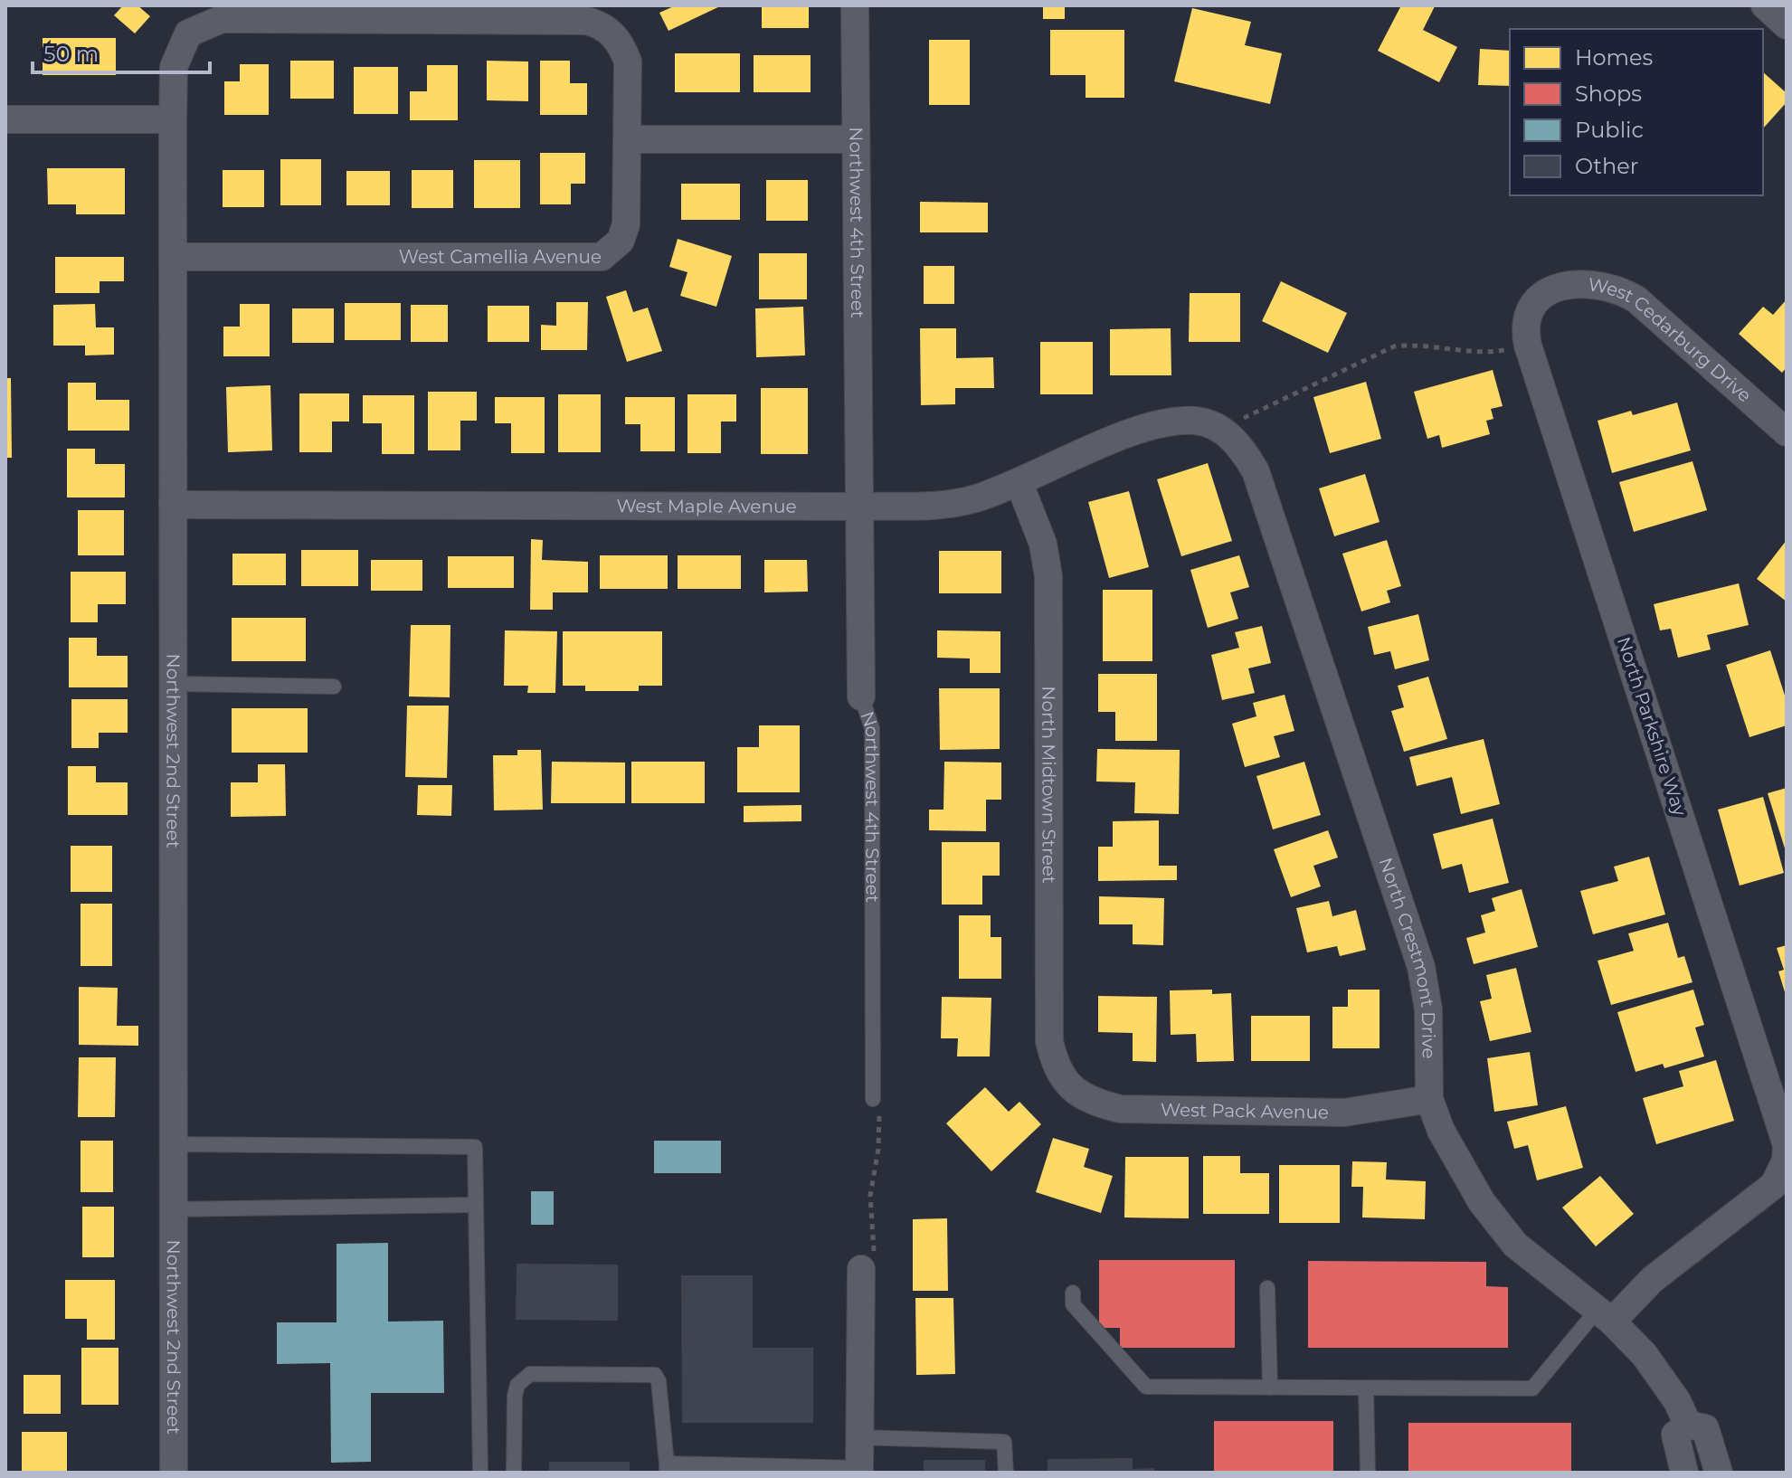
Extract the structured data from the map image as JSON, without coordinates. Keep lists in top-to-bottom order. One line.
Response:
{"streets":{"street":["Northwest 4th Street","West Camellia Avenue","West Cedarburg Drive","West Maple Avenue","North Parkshire Way","Northwest 2nd Street","North Midtown Street","North Crestmont Drive","West Pack Avenue"]},"crossings":[["Northwest 4th Street","West Maple Avenue"],["West Camellia Avenue","Northwest 2nd Street"],["West Cedarburg Drive","North Parkshire Way"],["West Maple Avenue","Northwest 2nd Street"],["West Maple Avenue","North Midtown Street"],["West Maple Avenue","North Crestmont Drive"],["North Midtown Street","West Pack Avenue"],["North Crestmont Drive","West Pack Avenue"]],"legend":["Homes","Shops","Public","Other"],"scale_bar":"50 m"}
